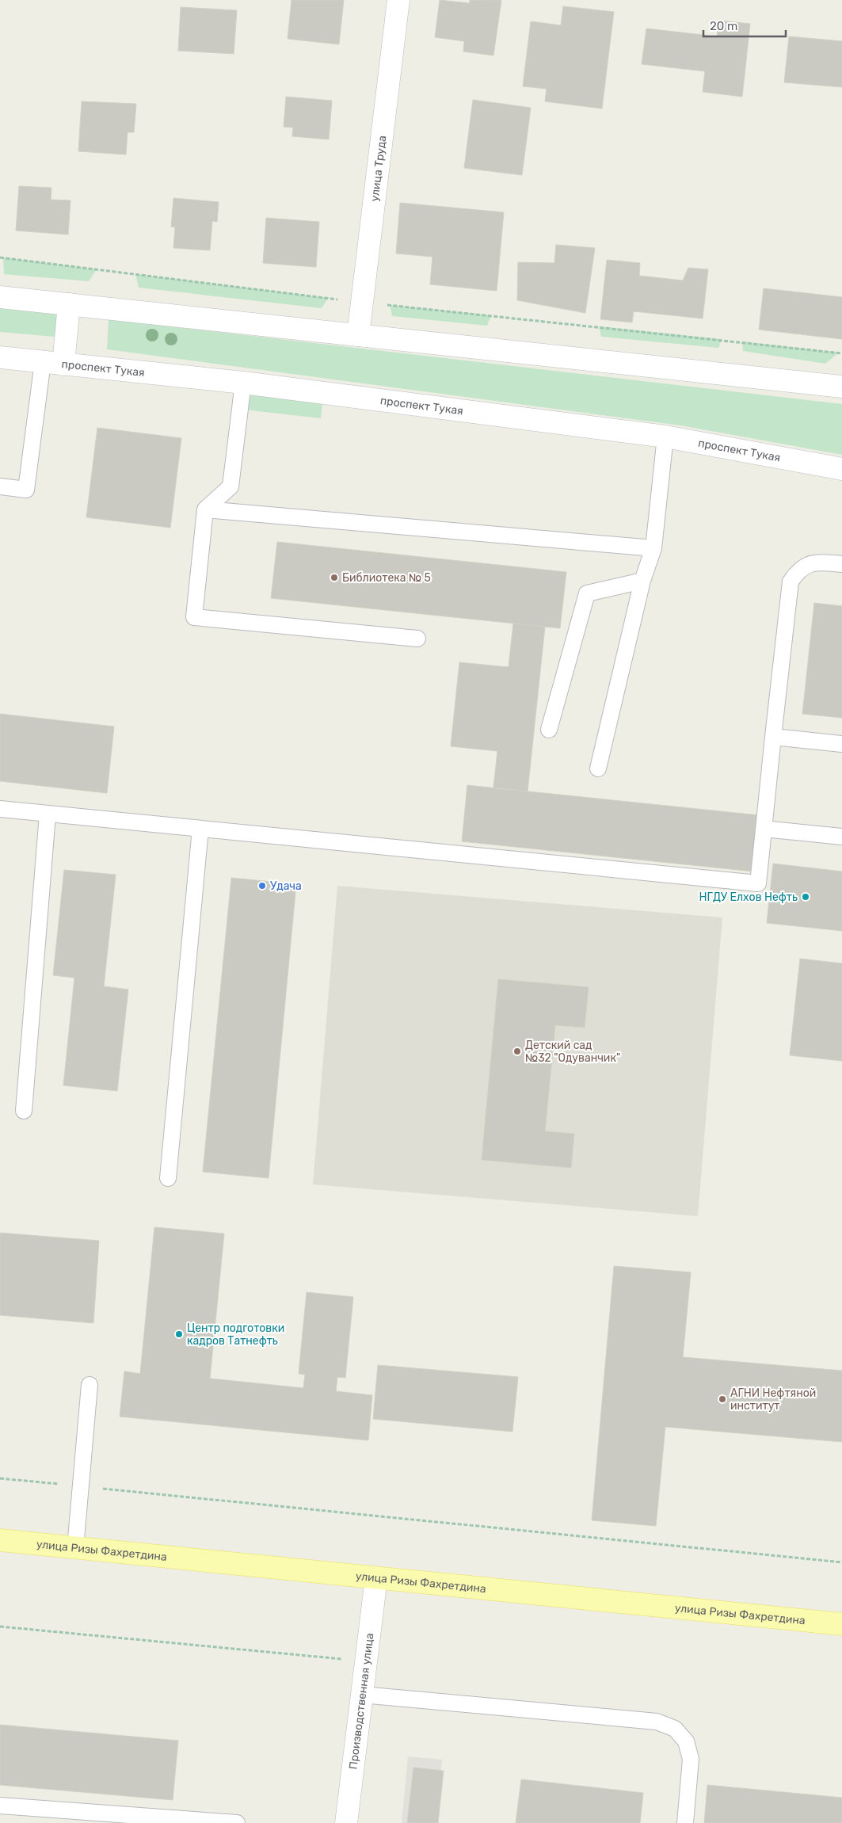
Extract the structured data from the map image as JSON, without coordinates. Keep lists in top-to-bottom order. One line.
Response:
{"streets":{"main road":["улица Труда","проспект Тукая","улица Ризы Фахретдина","Производственная улица"]},"crossings":[["улица Ризы Фахретдина","Производственная улица"]],"places":["Библиотека № 5","Удача","НГДУ Елхов Нефть","Детский сад №32 \"Одуванчик\"","Центр подготовки кадров Татнефть","АГНИ Нефтяной институт"],"scale_bar":"20 m"}
